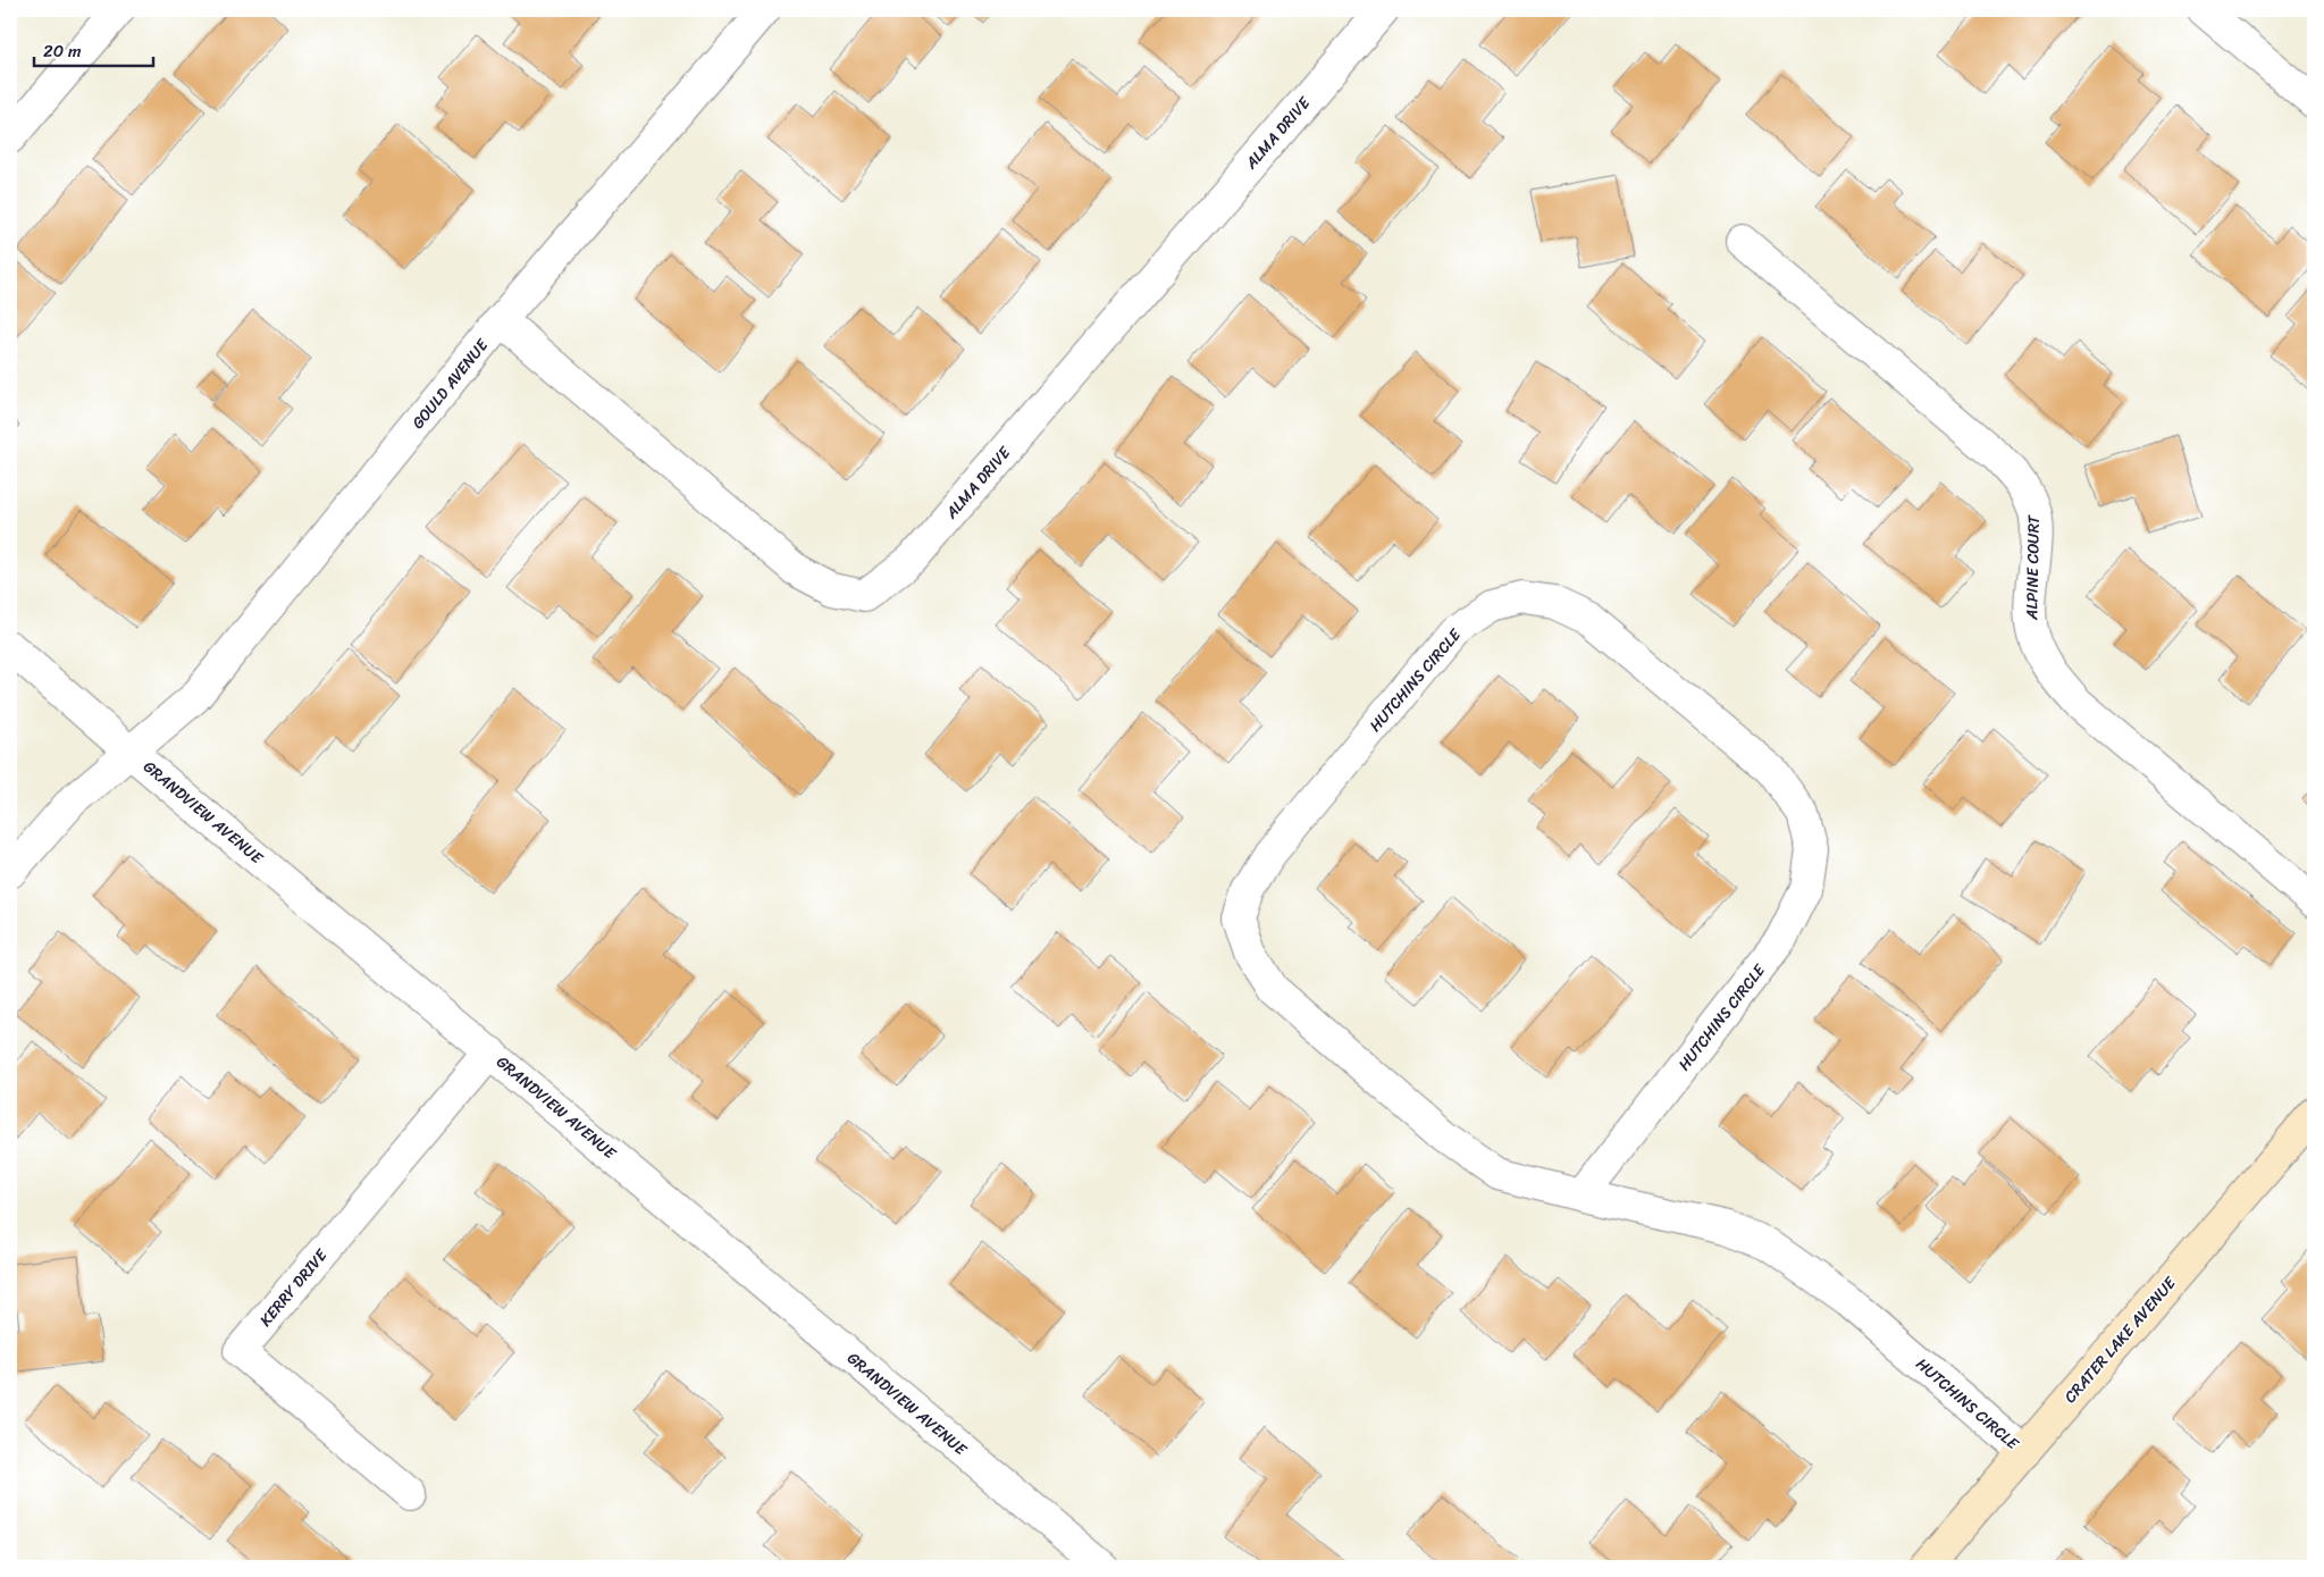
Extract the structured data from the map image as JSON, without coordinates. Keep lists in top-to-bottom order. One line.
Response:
{"streets":{"main road":["CRATER LAKE AVENUE"],"street":["ALMA DRIVE","GOULD AVENUE","ALPINE COURT","HUTCHINS CIRCLE","GRANDVIEW AVENUE","KERRY DRIVE"]},"crossings":[["ALMA DRIVE","GOULD AVENUE"],["GOULD AVENUE","GRANDVIEW AVENUE"],["HUTCHINS CIRCLE","CRATER LAKE AVENUE"],["GRANDVIEW AVENUE","KERRY DRIVE"]],"scale_bar":"20 m"}
